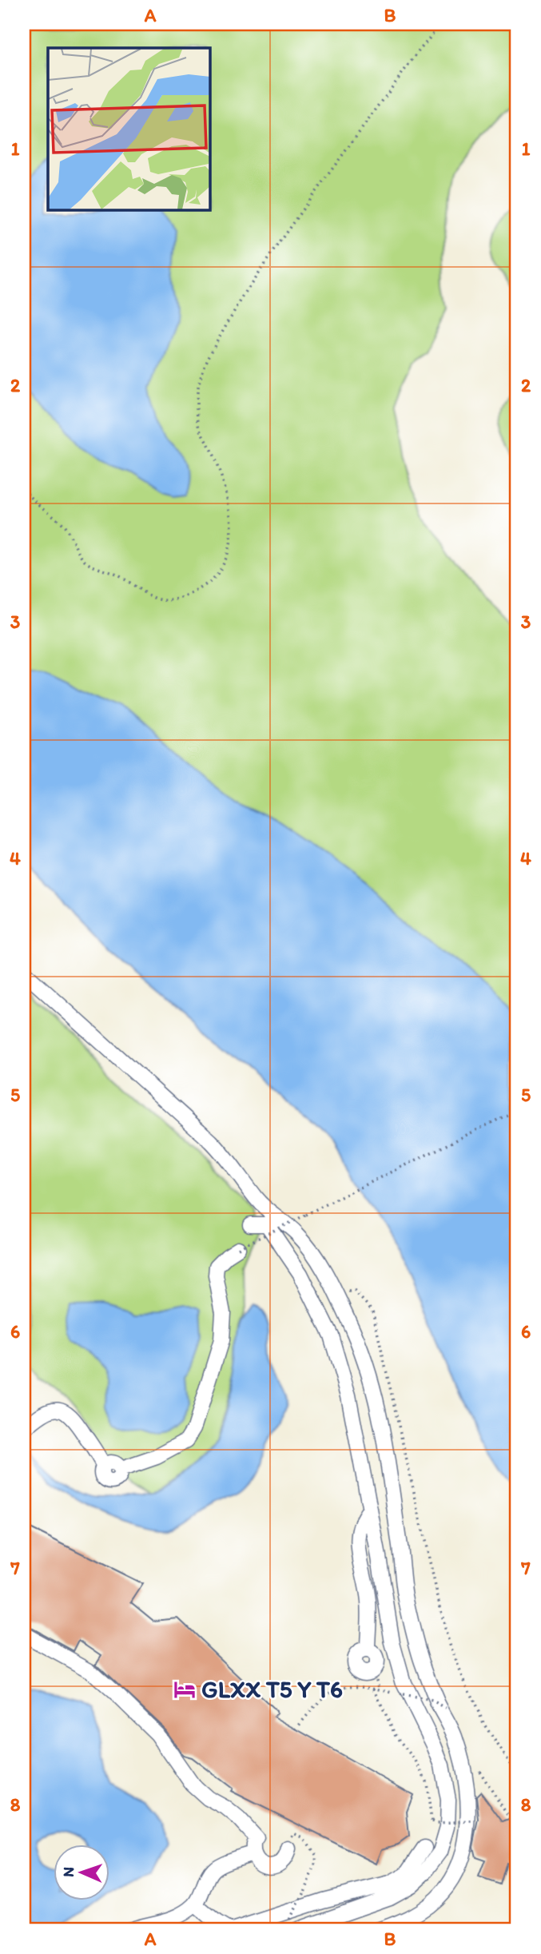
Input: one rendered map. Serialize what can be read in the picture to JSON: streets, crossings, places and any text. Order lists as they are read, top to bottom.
{
  "places": {
    "hotel": ["GLXX T5 Y T6"]
  },
  "north": "left",
  "grid": {
    "columns": ["A", "B"],
    "rows": [
      "1",
      "2",
      "3",
      "4",
      "5",
      "6",
      "7",
      "8"
    ]
  }
}
